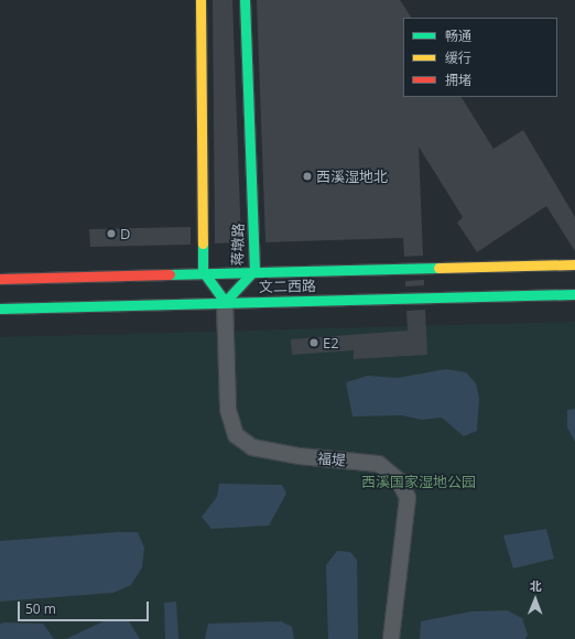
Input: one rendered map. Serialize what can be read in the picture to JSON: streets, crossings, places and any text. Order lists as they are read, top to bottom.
{
  "streets": {
    "main road": ["蒋墩路", "文二西路"],
    "street": ["福堤"]
  },
  "crossings": [
    ["蒋墩路", "文二西路"],
    ["蒋墩路", "福堤"],
    ["文二西路", "福堤"]
  ],
  "parks": ["西溪国家湿地公园"],
  "places": ["西溪湿地北", "D", "E2"],
  "legend": ["畅通", "缓行", "拥堵"],
  "scale_bar": "50 m",
  "north": "top"
}
